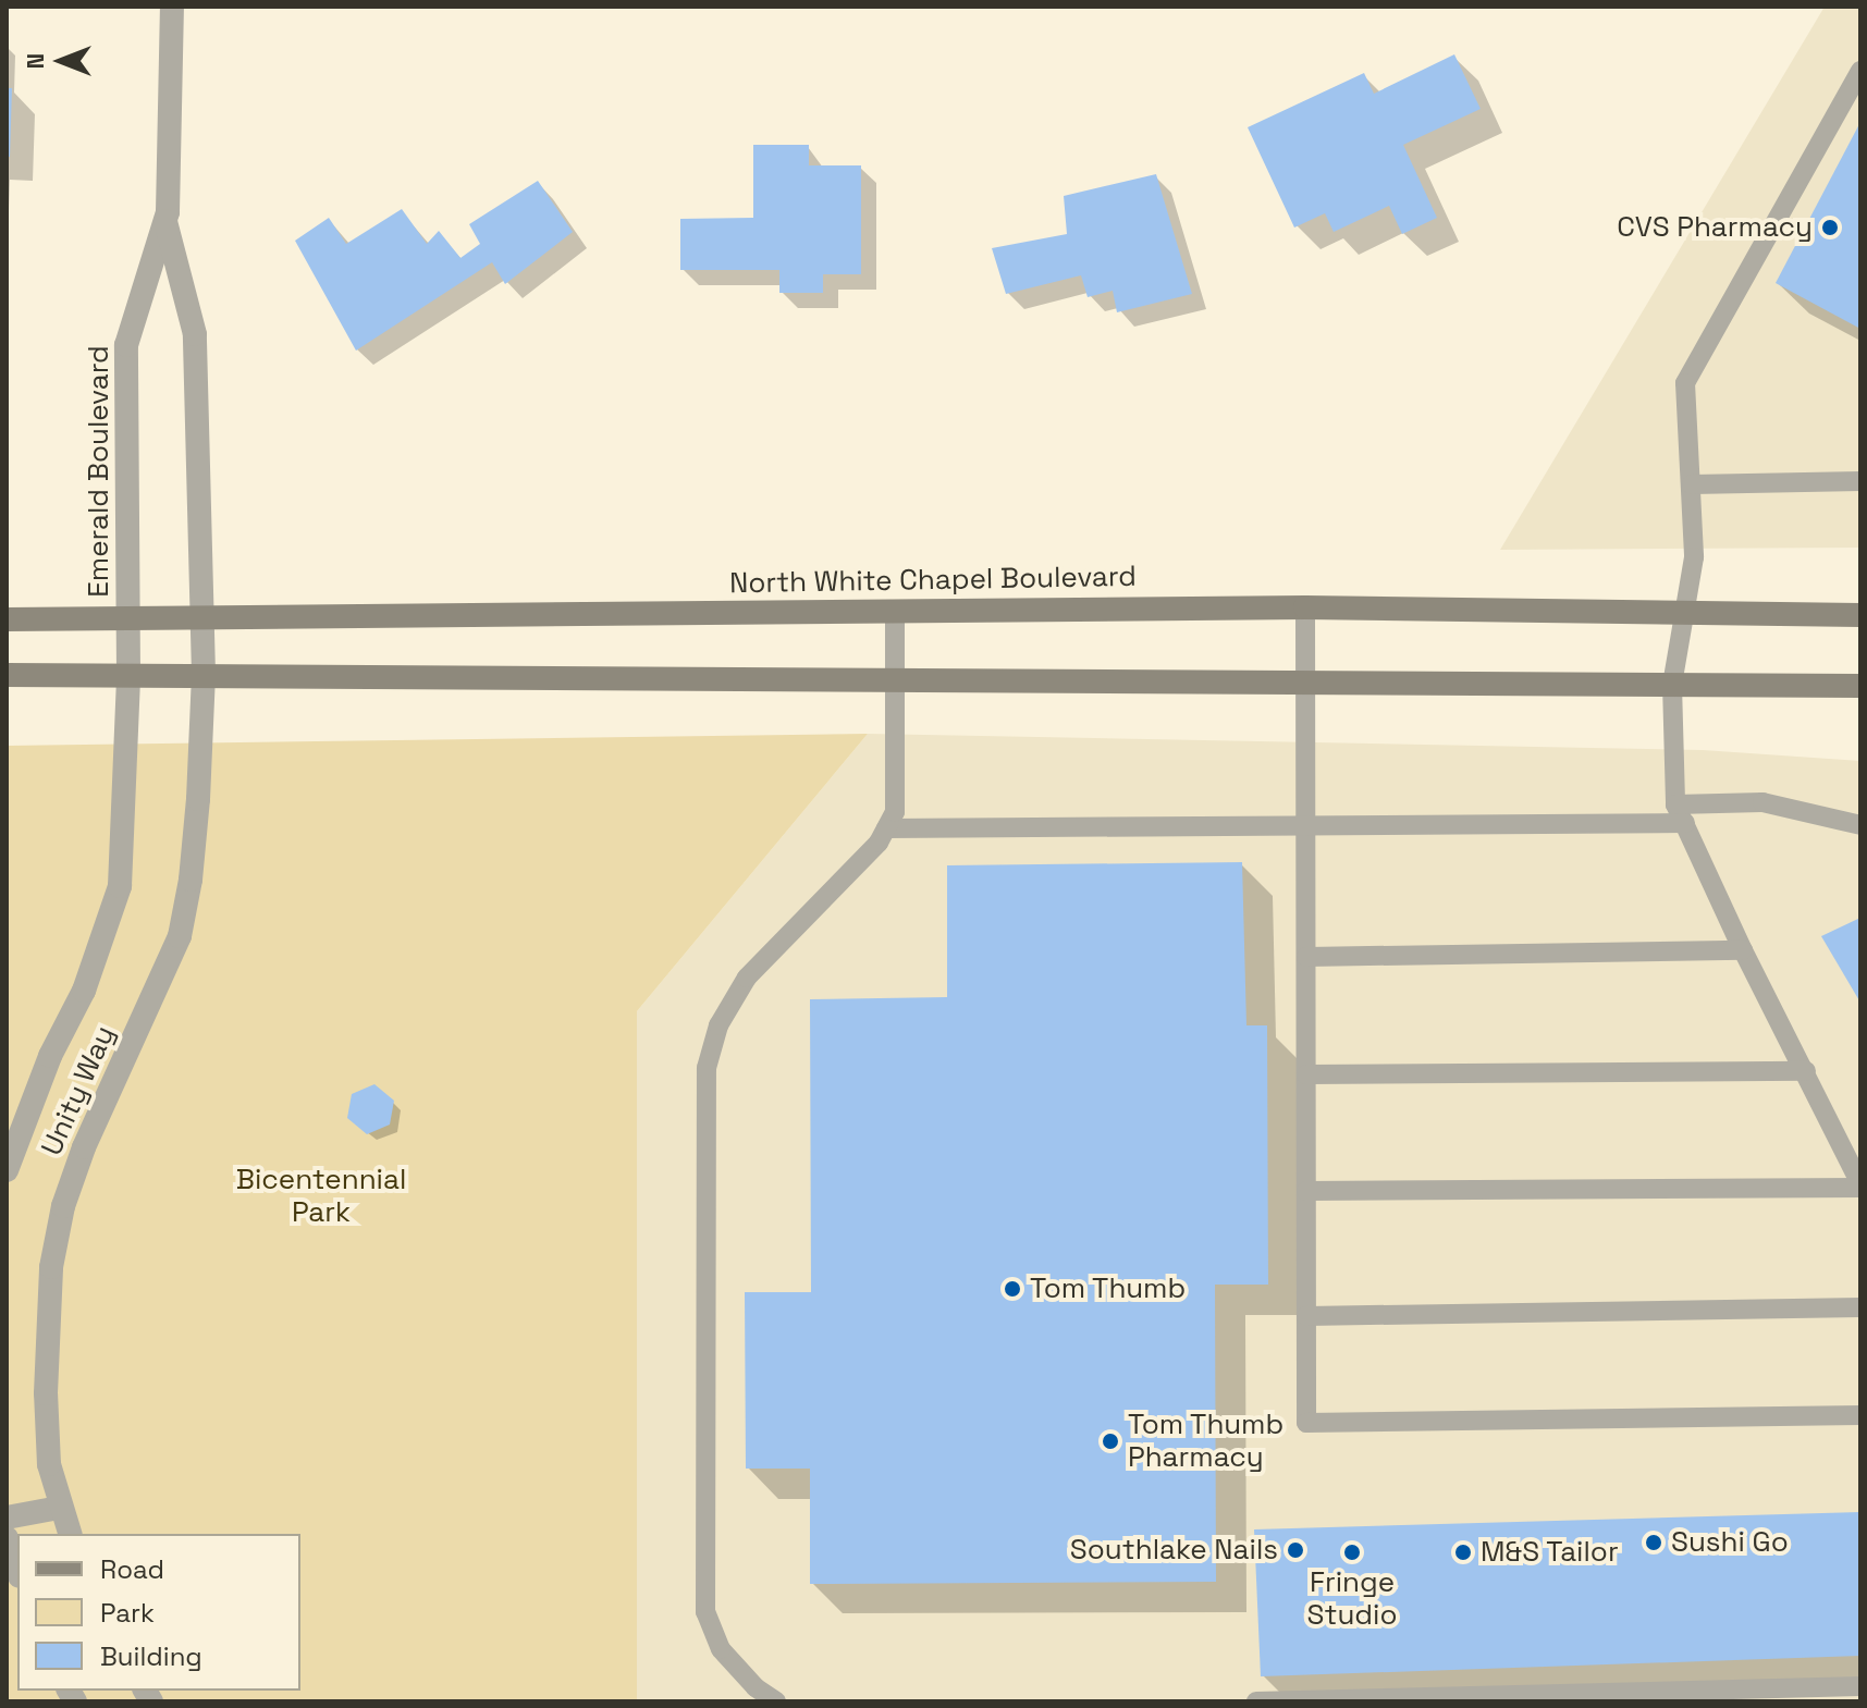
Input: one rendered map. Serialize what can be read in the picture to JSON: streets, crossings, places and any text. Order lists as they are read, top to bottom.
{
  "streets": {
    "main road": ["North White Chapel Boulevard"],
    "street": ["Emerald Boulevard", "Unity Way"]
  },
  "crossings": [
    ["Emerald Boulevard", "North White Chapel Boulevard"],
    ["Emerald Boulevard", "Unity Way"]
  ],
  "parks": ["Bicentennial Park"],
  "places": [
    "CVS Pharmacy",
    "Tom Thumb",
    "Tom Thumb Pharmacy",
    "Sushi Go",
    "Southlake Nails",
    "Fringe Studio",
    "M&S Tailor"
  ],
  "legend": ["Road", "Park", "Building"],
  "north": "left"
}
